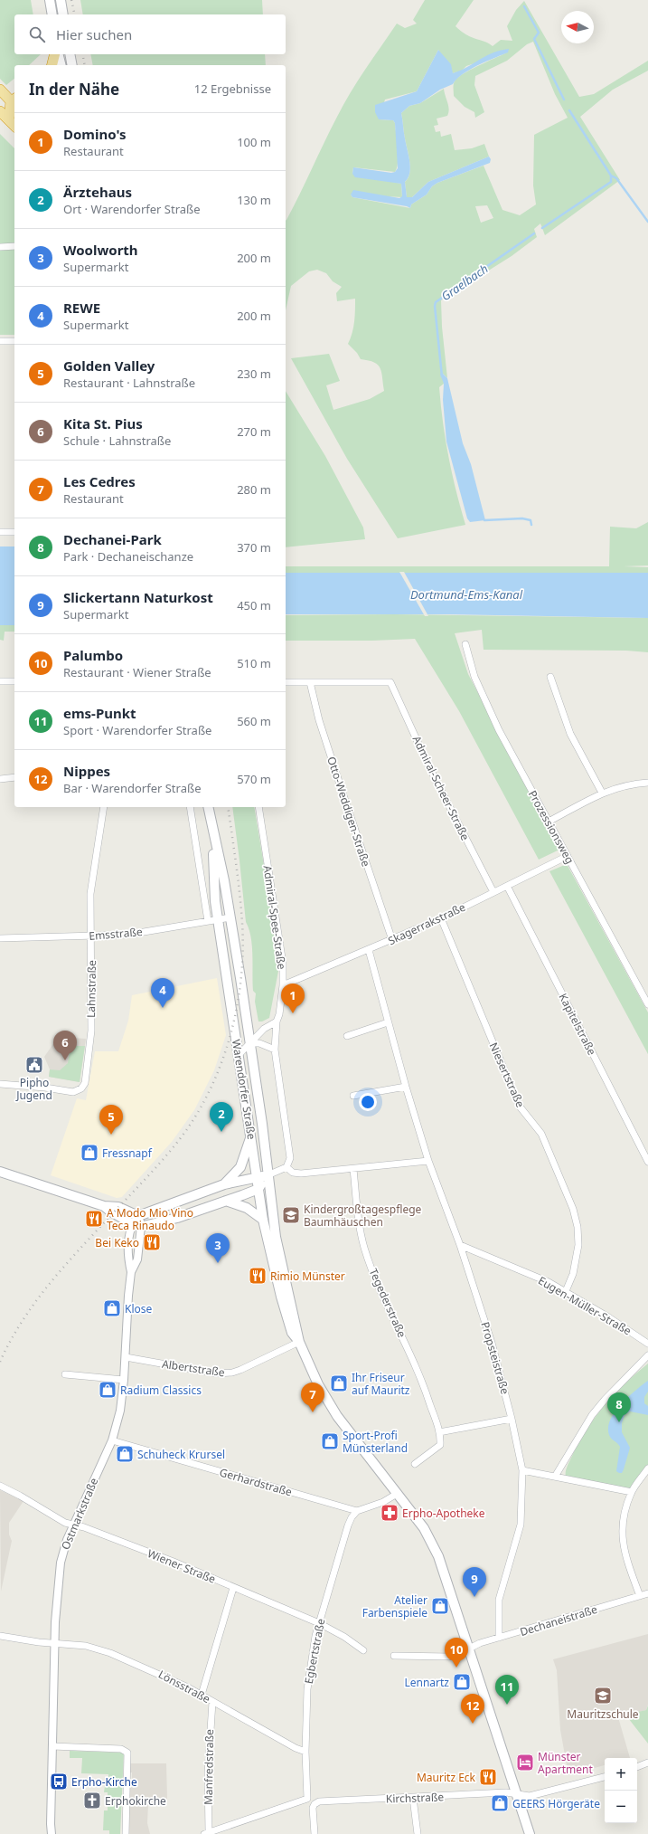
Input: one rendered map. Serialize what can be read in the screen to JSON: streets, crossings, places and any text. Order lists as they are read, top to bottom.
{
  "streets": {
    "main road": ["Warendorfer Straße"],
    "street": [
      "Admiral-Scheer-Straße",
      "Otto-Weddigen-Straße",
      "Prozessionsweg",
      "Admiral-Spee-Straße",
      "Skagerrakstraße",
      "Emsstraße",
      "Lahnstraße",
      "Kapitelstraße",
      "Niesertstraße",
      "Tegederstraße",
      "Eugen-Müller-Straße",
      "Propsteistraße",
      "Albertstraße",
      "Gerhardstraße",
      "Ostmarkstraße",
      "Wiener Straße",
      "Dechaneistraße",
      "Egbertstraße",
      "Lönsstraße",
      "Manfredstraße",
      "Kirchstraße"
    ]
  },
  "crossings": [
    ["Admiral-Scheer-Straße", "Otto-Weddigen-Straße"],
    ["Admiral-Scheer-Straße", "Skagerrakstraße"],
    ["Otto-Weddigen-Straße", "Skagerrakstraße"],
    ["Prozessionsweg", "Skagerrakstraße"],
    ["Admiral-Spee-Straße", "Skagerrakstraße"],
    ["Skagerrakstraße", "Kapitelstraße"],
    ["Skagerrakstraße", "Niesertstraße"],
    ["Skagerrakstraße", "Propsteistraße"],
    ["Emsstraße", "Lahnstraße"],
    ["Emsstraße", "Warendorfer Straße"],
    ["Niesertstraße", "Eugen-Müller-Straße"],
    ["Warendorfer Straße", "Albertstraße"],
    ["Warendorfer Straße", "Dechaneistraße"],
    ["Warendorfer Straße", "Kirchstraße"],
    ["Eugen-Müller-Straße", "Propsteistraße"],
    ["Propsteistraße", "Dechaneistraße"],
    ["Albertstraße", "Ostmarkstraße"],
    ["Gerhardstraße", "Ostmarkstraße"],
    ["Gerhardstraße", "Egbertstraße"],
    ["Ostmarkstraße", "Wiener Straße"],
    ["Ostmarkstraße", "Lönsstraße"],
    ["Wiener Straße", "Egbertstraße"],
    ["Egbertstraße", "Lönsstraße"],
    ["Egbertstraße", "Manfredstraße"],
    ["Lönsstraße", "Manfredstraße"]
  ],
  "water": ["Graelbach", "Dortmund-Ems-Kanal"],
  "places": {
    "public building": ["Pipho Jugend"],
    "shop": [
      "Fressnapf",
      "Klose",
      "Ihr Friseur auf Mauritz",
      "Radium Classics",
      "Sport-Profi Münsterland",
      "Schuheck Krursel",
      "Atelier Farbenspiele",
      "Lennartz",
      "GEERS Hörgeräte"
    ],
    "school or university": ["Kindergroßtagespflege Baumhäuschen", "Mauritzschule"],
    "restaurant": [
      "A Modo Mio Vino Teca Rinaudo",
      "Bei Keko",
      "Rimio Münster",
      "Mauritz Eck"
    ],
    "pharmacy": ["Erpho-Apotheke"],
    "hotel": ["Münster Apartment"],
    "bus stop": ["Erpho-Kirche"],
    "church": ["Erphokirche"]
  },
  "north": "left",
  "page": {
    "search": "Hier suchen",
    "heading": ["In der Nähe", "12 Ergebnisse"],
    "list": [
      {
        "mark": "1",
        "name": "Domino's",
        "note": "Restaurant",
        "value": "100 m"
      },
      {
        "mark": "2",
        "name": "Ärztehaus",
        "note": "Ort · Warendorfer Straße",
        "value": "130 m"
      },
      {
        "mark": "3",
        "name": "Woolworth",
        "note": "Supermarkt",
        "value": "200 m"
      },
      {
        "mark": "4",
        "name": "REWE",
        "note": "Supermarkt",
        "value": "200 m"
      },
      {
        "mark": "5",
        "name": "Golden Valley",
        "note": "Restaurant · Lahnstraße",
        "value": "230 m"
      },
      {
        "mark": "6",
        "name": "Kita St. Pius",
        "note": "Schule · Lahnstraße",
        "value": "270 m"
      },
      {
        "mark": "7",
        "name": "Les Cedres",
        "note": "Restaurant",
        "value": "280 m"
      },
      {
        "mark": "8",
        "name": "Dechanei-Park",
        "note": "Park · Dechaneischanze",
        "value": "370 m"
      },
      {
        "mark": "9",
        "name": "Slickertann Naturkost",
        "note": "Supermarkt",
        "value": "450 m"
      },
      {
        "mark": "10",
        "name": "Palumbo",
        "note": "Restaurant · Wiener Straße",
        "value": "510 m"
      },
      {
        "mark": "11",
        "name": "ems-Punkt",
        "note": "Sport · Warendorfer Straße",
        "value": "560 m"
      },
      {
        "mark": "12",
        "name": "Nippes",
        "note": "Bar · Warendorfer Straße",
        "value": "570 m"
      }
    ],
    "pins": [
      "4",
      "1",
      "6",
      "2",
      "5",
      "3",
      "7",
      "8",
      "9",
      "10",
      "11",
      "12"
    ],
    "map_buttons": ["+", "−"]
  }
}
